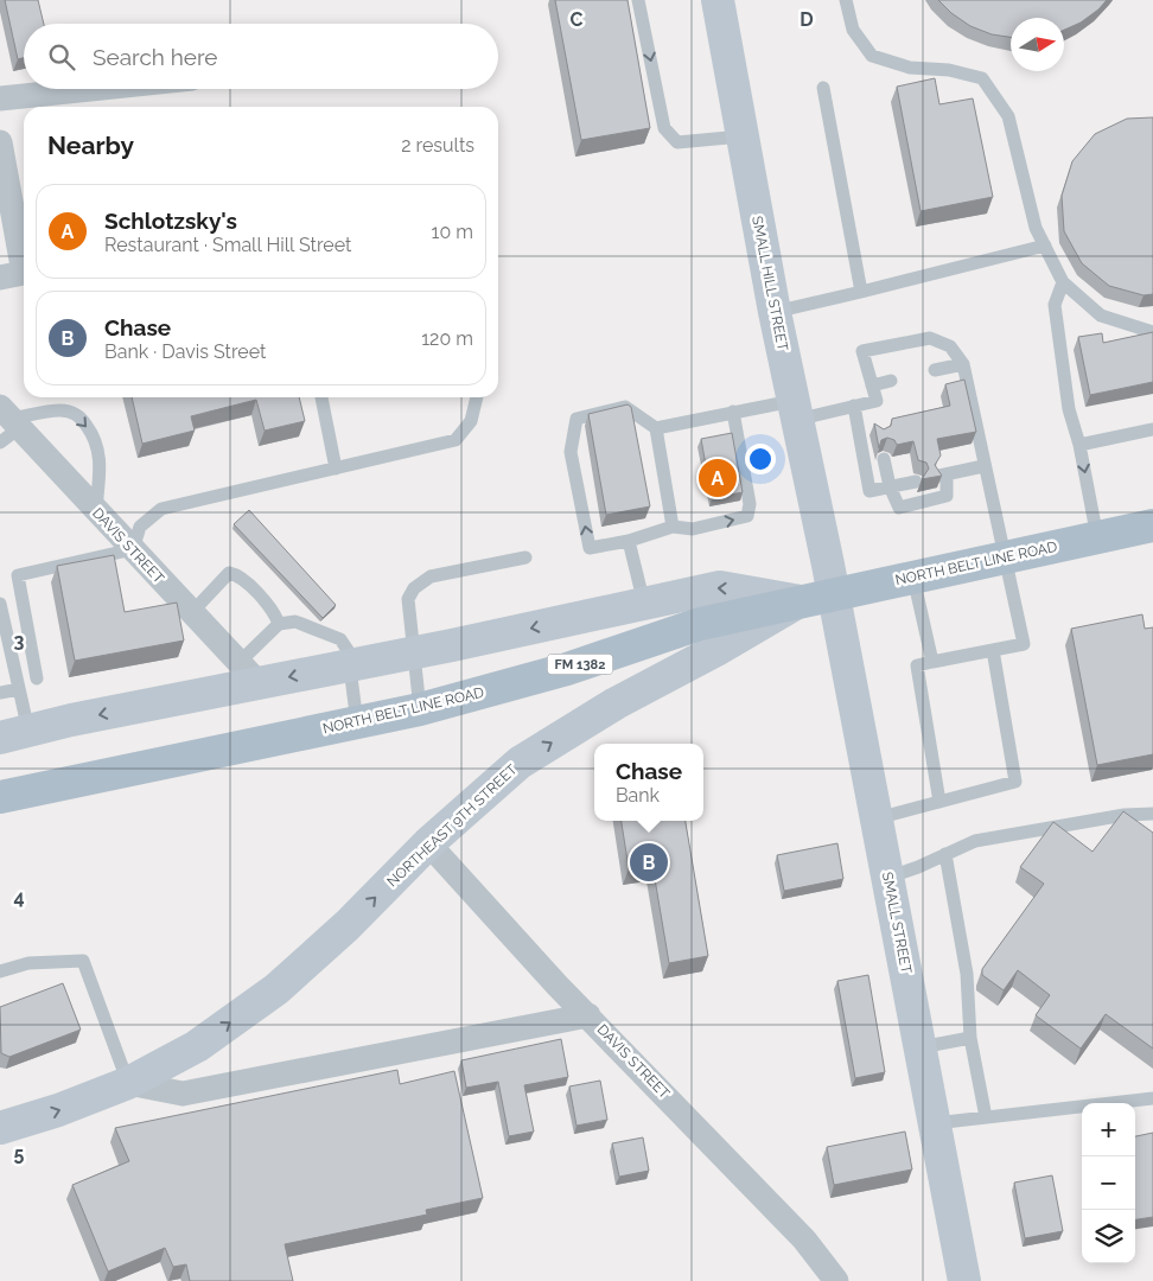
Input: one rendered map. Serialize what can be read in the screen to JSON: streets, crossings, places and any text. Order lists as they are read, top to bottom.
{
  "streets": {
    "main road": ["NORTH BELT LINE ROAD", "FM 1382"],
    "street": [
      "SMALL HILL STREET",
      "DAVIS STREET",
      "NORTHEAST 9TH STREET",
      "SMALL STREET"
    ]
  },
  "crossings": [
    ["SMALL HILL STREET", "NORTH BELT LINE ROAD"],
    ["SMALL HILL STREET", "SMALL STREET"],
    ["DAVIS STREET", "NORTH BELT LINE ROAD"],
    ["DAVIS STREET", "NORTHEAST 9TH STREET"],
    ["NORTH BELT LINE ROAD", "NORTHEAST 9TH STREET"],
    ["NORTH BELT LINE ROAD", "SMALL STREET"]
  ],
  "one_way": ["NORTHEAST 9TH STREET"],
  "north": "right",
  "page": {
    "search": "Search here",
    "heading": ["Nearby", "2 results"],
    "list": [
      {
        "mark": "A",
        "name": "Schlotzsky's",
        "note": "Restaurant · Small Hill Street",
        "value": "10 m"
      },
      {
        "mark": "B",
        "name": "Chase",
        "note": "Bank · Davis Street",
        "value": "120 m"
      }
    ],
    "pins": ["A", "B"],
    "popup": ["Chase", "Bank"],
    "map_buttons": ["+", "−"]
  },
  "grid": {
    "columns": ["C", "D"],
    "rows": ["3", "4", "5"]
  }
}
